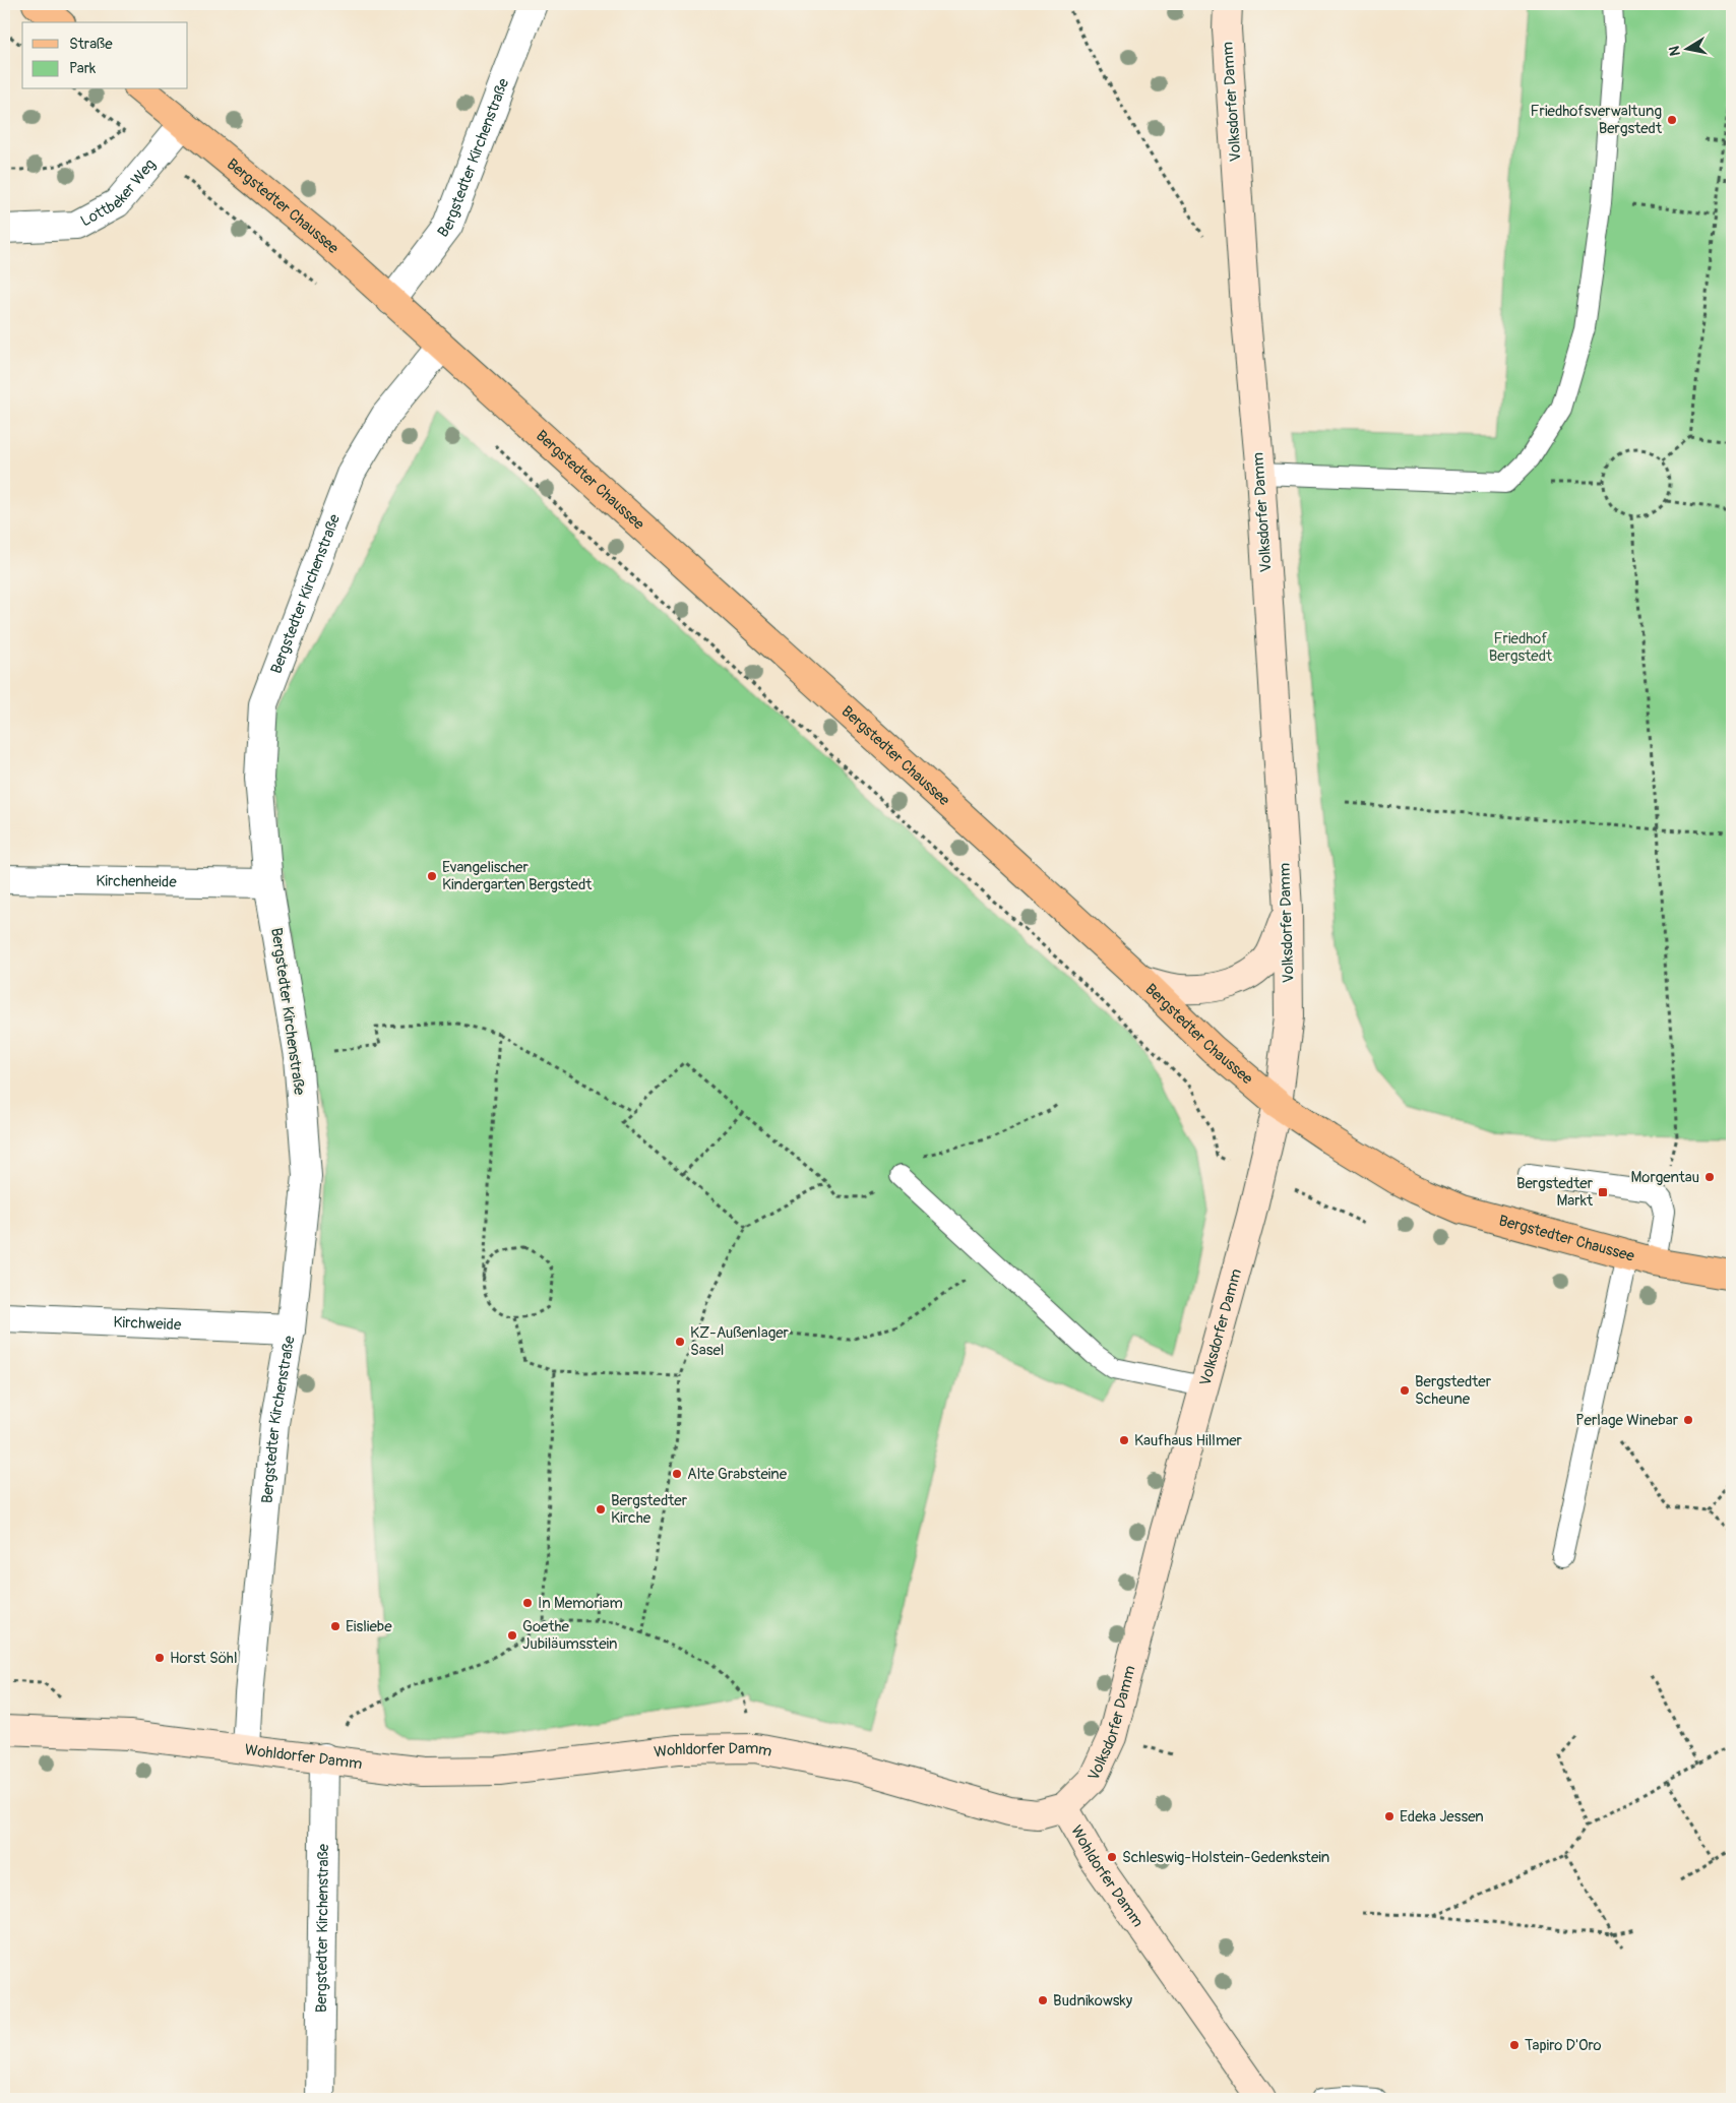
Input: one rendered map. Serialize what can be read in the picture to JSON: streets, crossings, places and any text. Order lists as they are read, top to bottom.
{
  "streets": {
    "main road": ["Bergstedter Chaussee"],
    "street": [
      "Volksdorfer Damm",
      "Bergstedter Kirchenstraße",
      "Lottbeker Weg",
      "Kirchenheide",
      "Kirchweide",
      "Wohldorfer Damm"
    ]
  },
  "crossings": [
    ["Volksdorfer Damm", "Bergstedter Chaussee"],
    ["Volksdorfer Damm", "Wohldorfer Damm"],
    ["Bergstedter Kirchenstraße", "Bergstedter Chaussee"],
    ["Bergstedter Kirchenstraße", "Kirchenheide"],
    ["Bergstedter Kirchenstraße", "Kirchweide"],
    ["Bergstedter Kirchenstraße", "Wohldorfer Damm"],
    ["Lottbeker Weg", "Bergstedter Chaussee"]
  ],
  "parks": ["Friedhof Bergstedt"],
  "places": {
    "other": [
      "Friedhofsverwaltung Bergstedt",
      "Evangelischer Kindergarten Bergstedt",
      "Morgentau",
      "KZ-Außenlager Sasel",
      "Bergstedter Scheune",
      "Perlage Winebar",
      "Kaufhaus Hillmer",
      "Alte Grabsteine",
      "Bergstedter Kirche",
      "In Memoriam",
      "Eisliebe",
      "Goethe Jubiläumsstein",
      "Horst Söhl",
      "Edeka Jessen",
      "Schleswig-Holstein-Gedenkstein",
      "Budnikowsky",
      "Tapiro D'Oro"
    ],
    "transit": ["Bergstedter Markt"]
  },
  "legend": ["Straße", "Park"],
  "north": "left"
}
